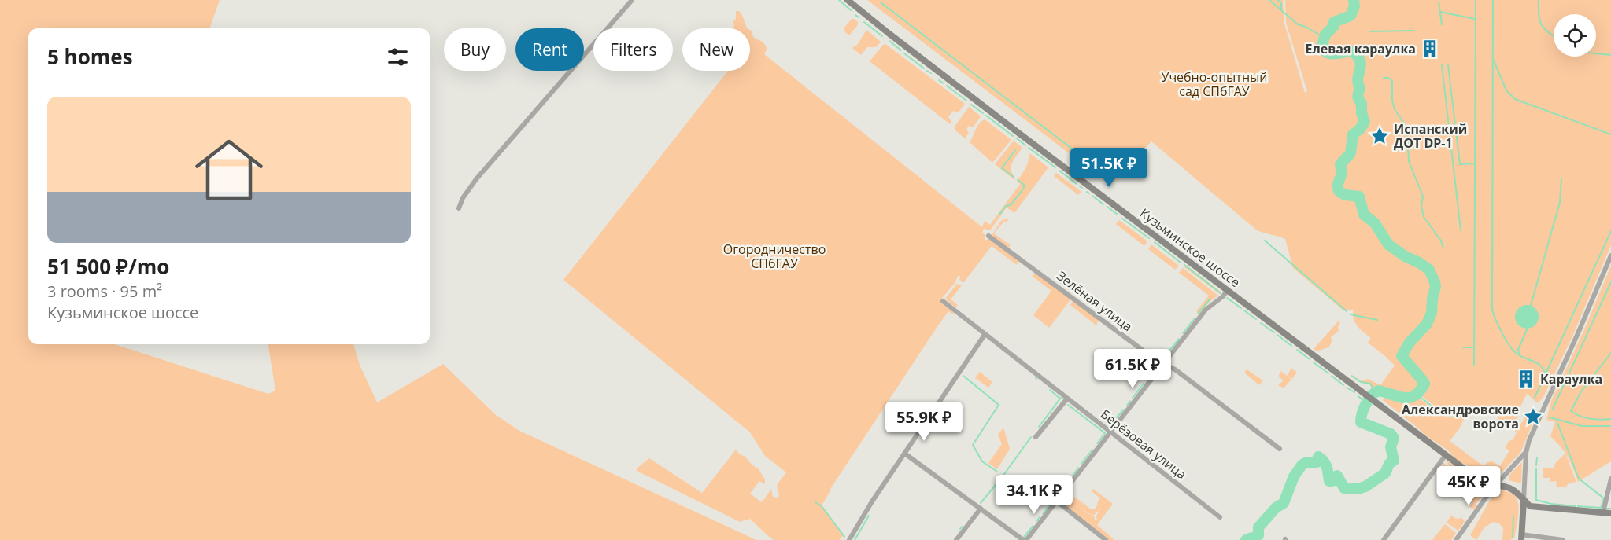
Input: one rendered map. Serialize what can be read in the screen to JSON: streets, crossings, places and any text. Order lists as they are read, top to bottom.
{
  "streets": {
    "main road": ["Кузьминское шоссе"],
    "street": ["Зелёная улица", "Берёзовая улица"]
  },
  "parks": ["Учебно-опытный сад СПбГАУ", "Огородничество СПбГАУ"],
  "places": {
    "building": ["Елевая караулка", "Караулка"],
    "place": ["Испанский ДОТ DP-1", "Александровские ворота"]
  },
  "page": {
    "chip": [
      "Buy",
      "Rent",
      "Filters",
      "New"
    ],
    "heading": "5 homes",
    "list": [
      {
        "name": "51 500 ₽/mo",
        "note": "3 rooms · 95 m² · Кузьминское шоссе"
      }
    ],
    "price": [
      "51.5K ₽",
      "61.5K ₽",
      "55.9K ₽",
      "45K ₽",
      "34.1K ₽"
    ]
  }
}
